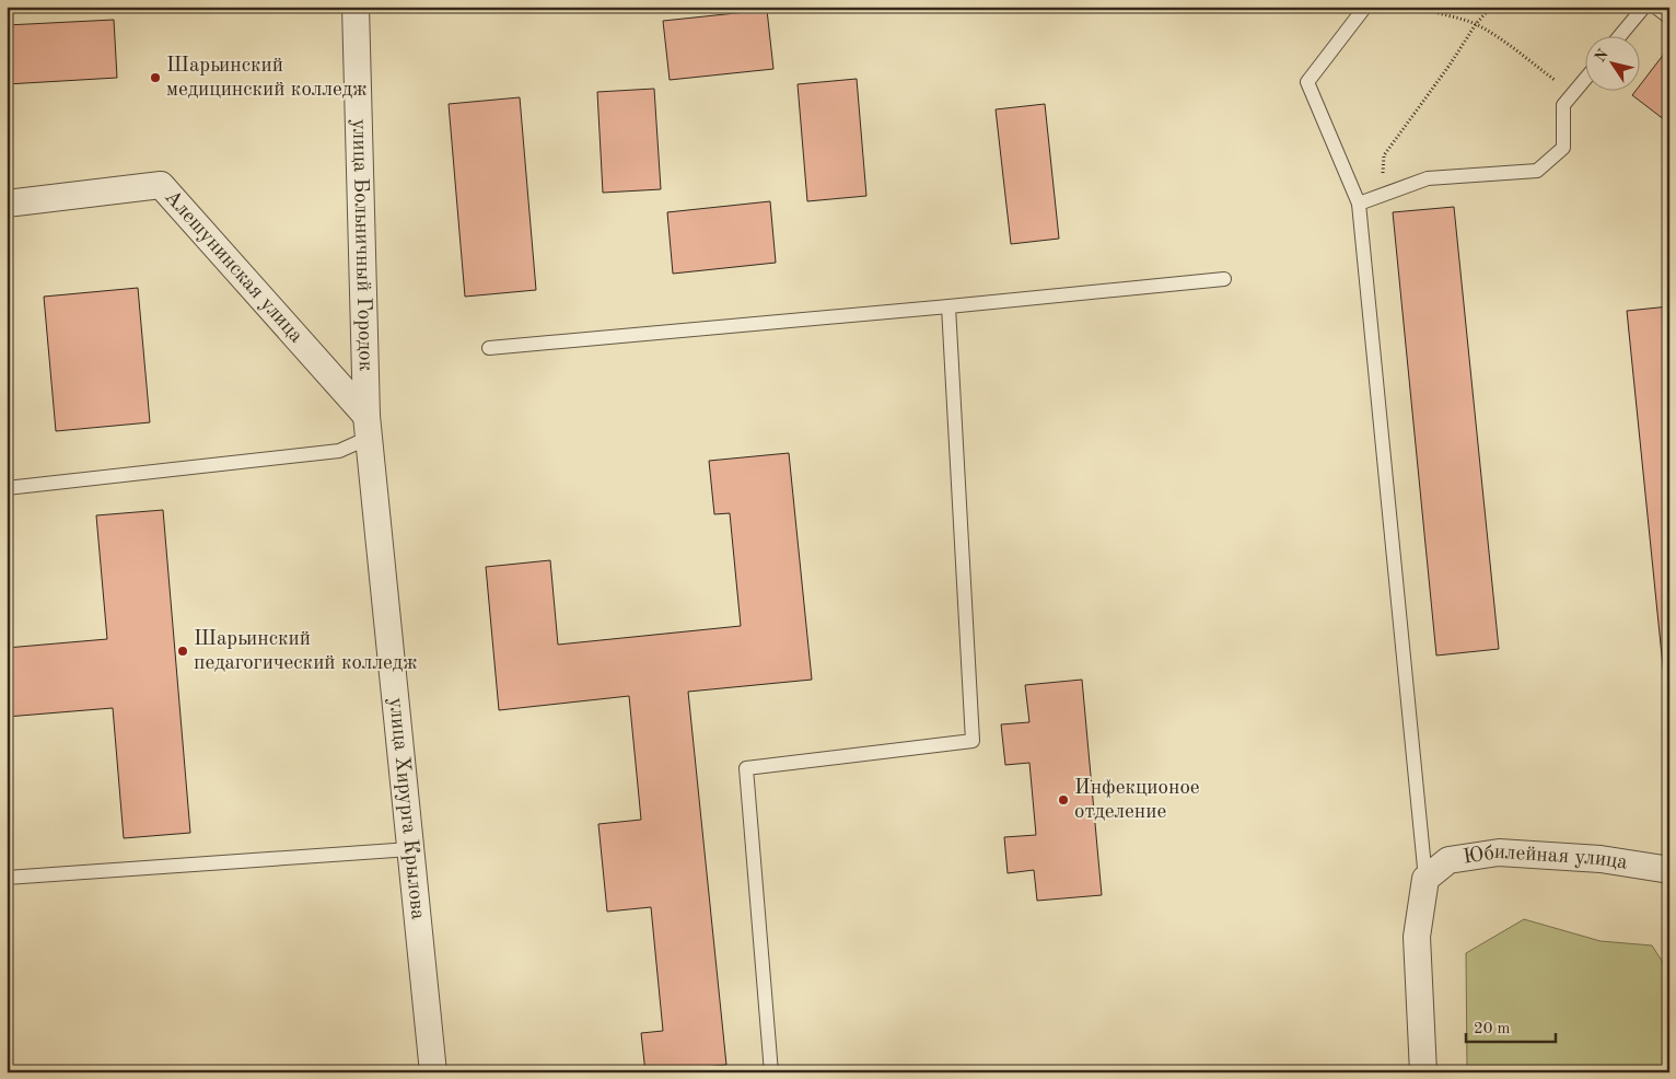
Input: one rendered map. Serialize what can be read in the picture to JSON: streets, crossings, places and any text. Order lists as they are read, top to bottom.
{
  "streets": {
    "street": [
      "улица Больничный Городок",
      "Алешунинская улица",
      "улица Хирурга Крылова",
      "Юбилейная улица"
    ]
  },
  "crossings": [
    ["улица Больничный Городок", "Алешунинская улица"],
    ["улица Больничный Городок", "улица Хирурга Крылова"],
    ["Алешунинская улица", "улица Хирурга Крылова"]
  ],
  "places": ["Шарьинский медицинский колледж", "Шарьинский педагогический колледж", "Инфекционое отделение"],
  "scale_bar": "20 m",
  "north": "top left"
}
